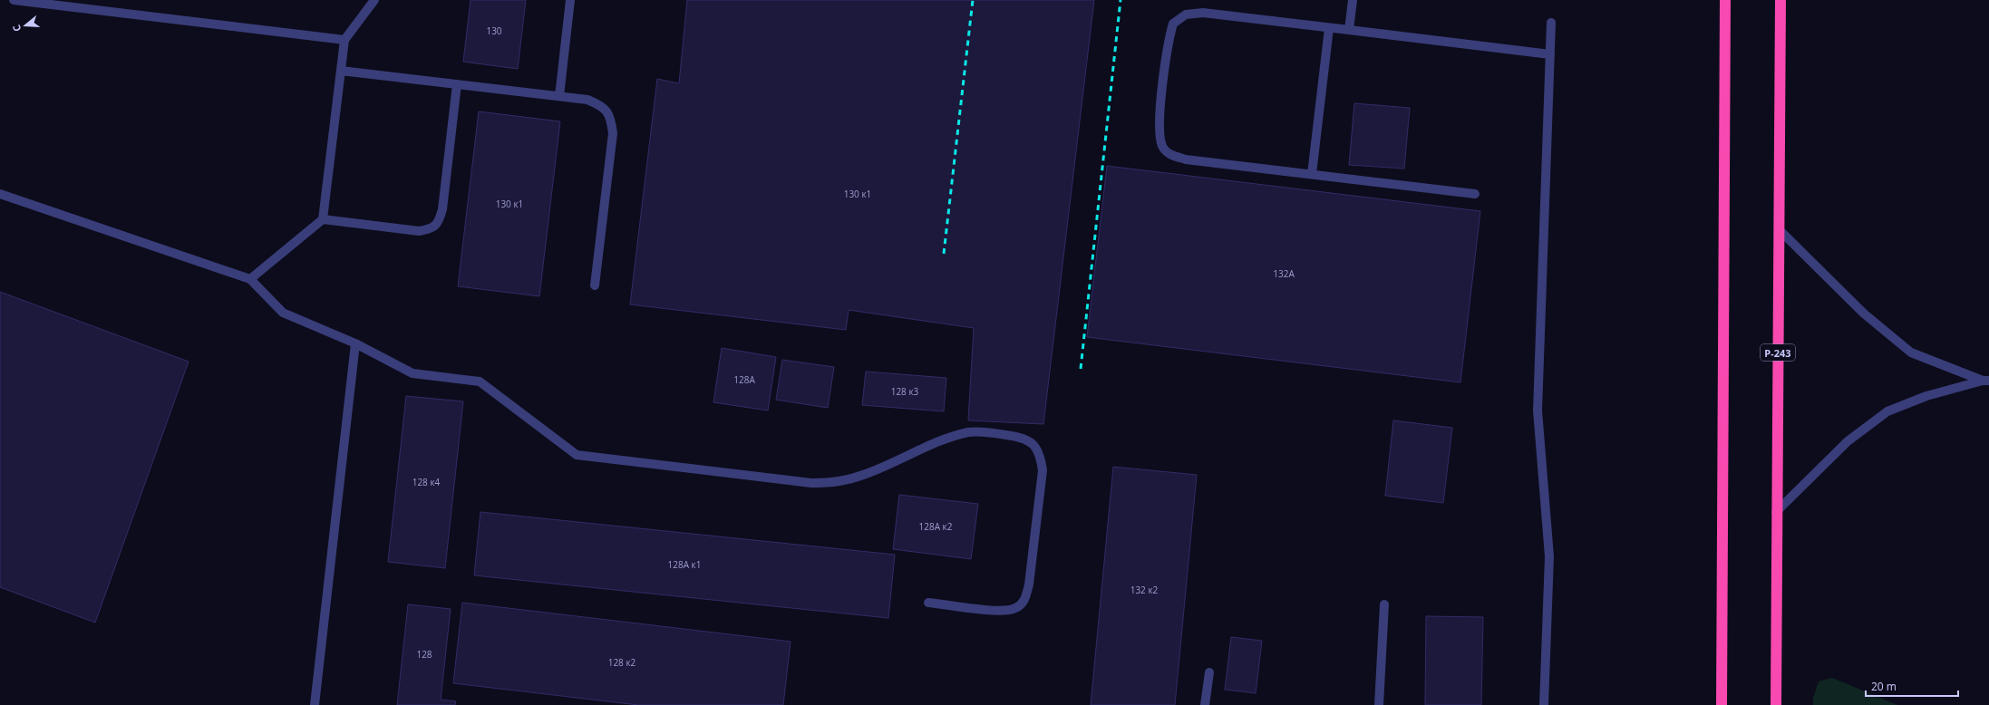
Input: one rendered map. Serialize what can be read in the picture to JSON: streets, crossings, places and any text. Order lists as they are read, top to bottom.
{
  "streets": {
    "highway": ["Р-243"]
  },
  "house_numbers": [
    "130",
    "130 к1",
    "130 к1",
    "132А",
    "128А",
    "128 к3",
    "128 к4",
    "128А к2",
    "128А к1",
    "132 к2",
    "128",
    "128 к2"
  ],
  "scale_bar": "20 m",
  "north": "left"
}
